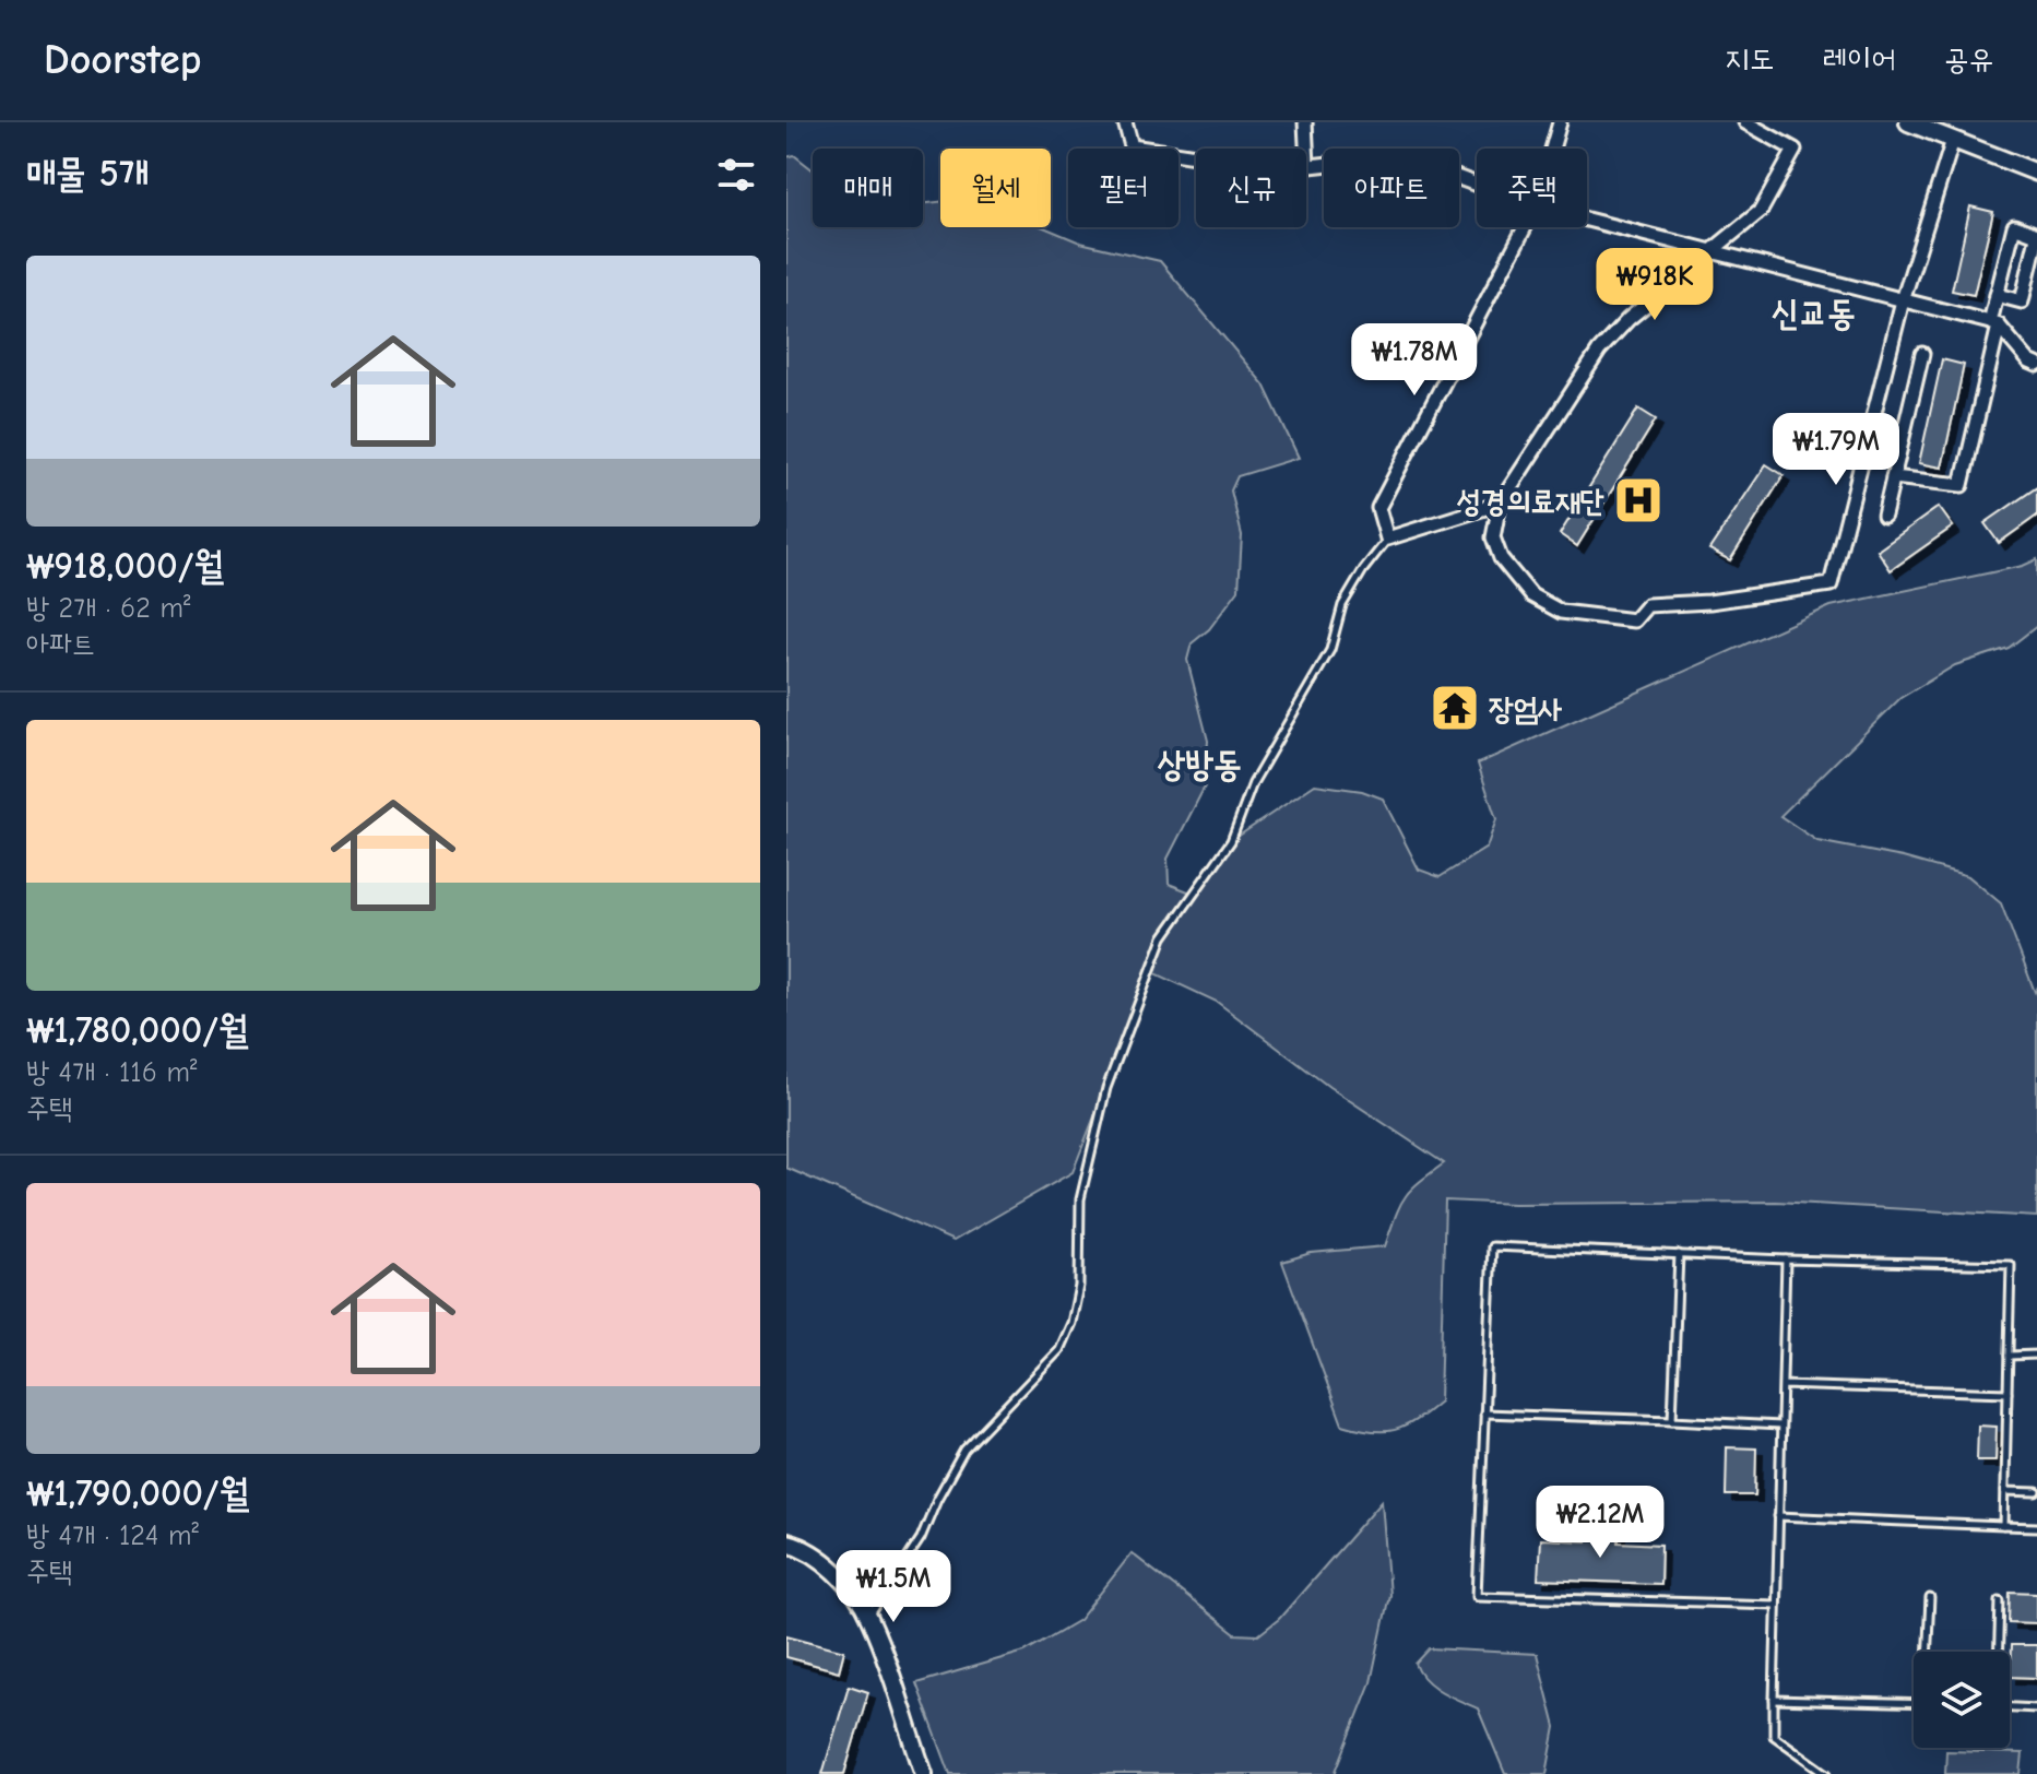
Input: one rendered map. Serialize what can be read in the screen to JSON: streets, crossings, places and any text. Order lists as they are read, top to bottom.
{
  "districts": ["신교동", "상방동"],
  "places": {
    "hospital": ["성경의료재단"],
    "temple": ["장엄사"]
  },
  "page": {
    "header": "Doorstep",
    "nav": ["지도", "레이어", "공유"],
    "heading": "매물 5개",
    "chip": [
      "매매",
      "월세",
      "필터",
      "신규",
      "아파트",
      "주택"
    ],
    "list": [
      {
        "name": "₩918,000/월",
        "note": "방 2개 · 62 m² · 아파트"
      },
      {
        "name": "₩1,780,000/월",
        "note": "방 4개 · 116 m² · 주택"
      },
      {
        "name": "₩1,790,000/월",
        "note": "방 4개 · 124 m² · 주택"
      }
    ],
    "price": [
      "₩918K",
      "₩1.78M",
      "₩1.79M",
      "₩2.12M",
      "₩1.5M"
    ]
  }
}
